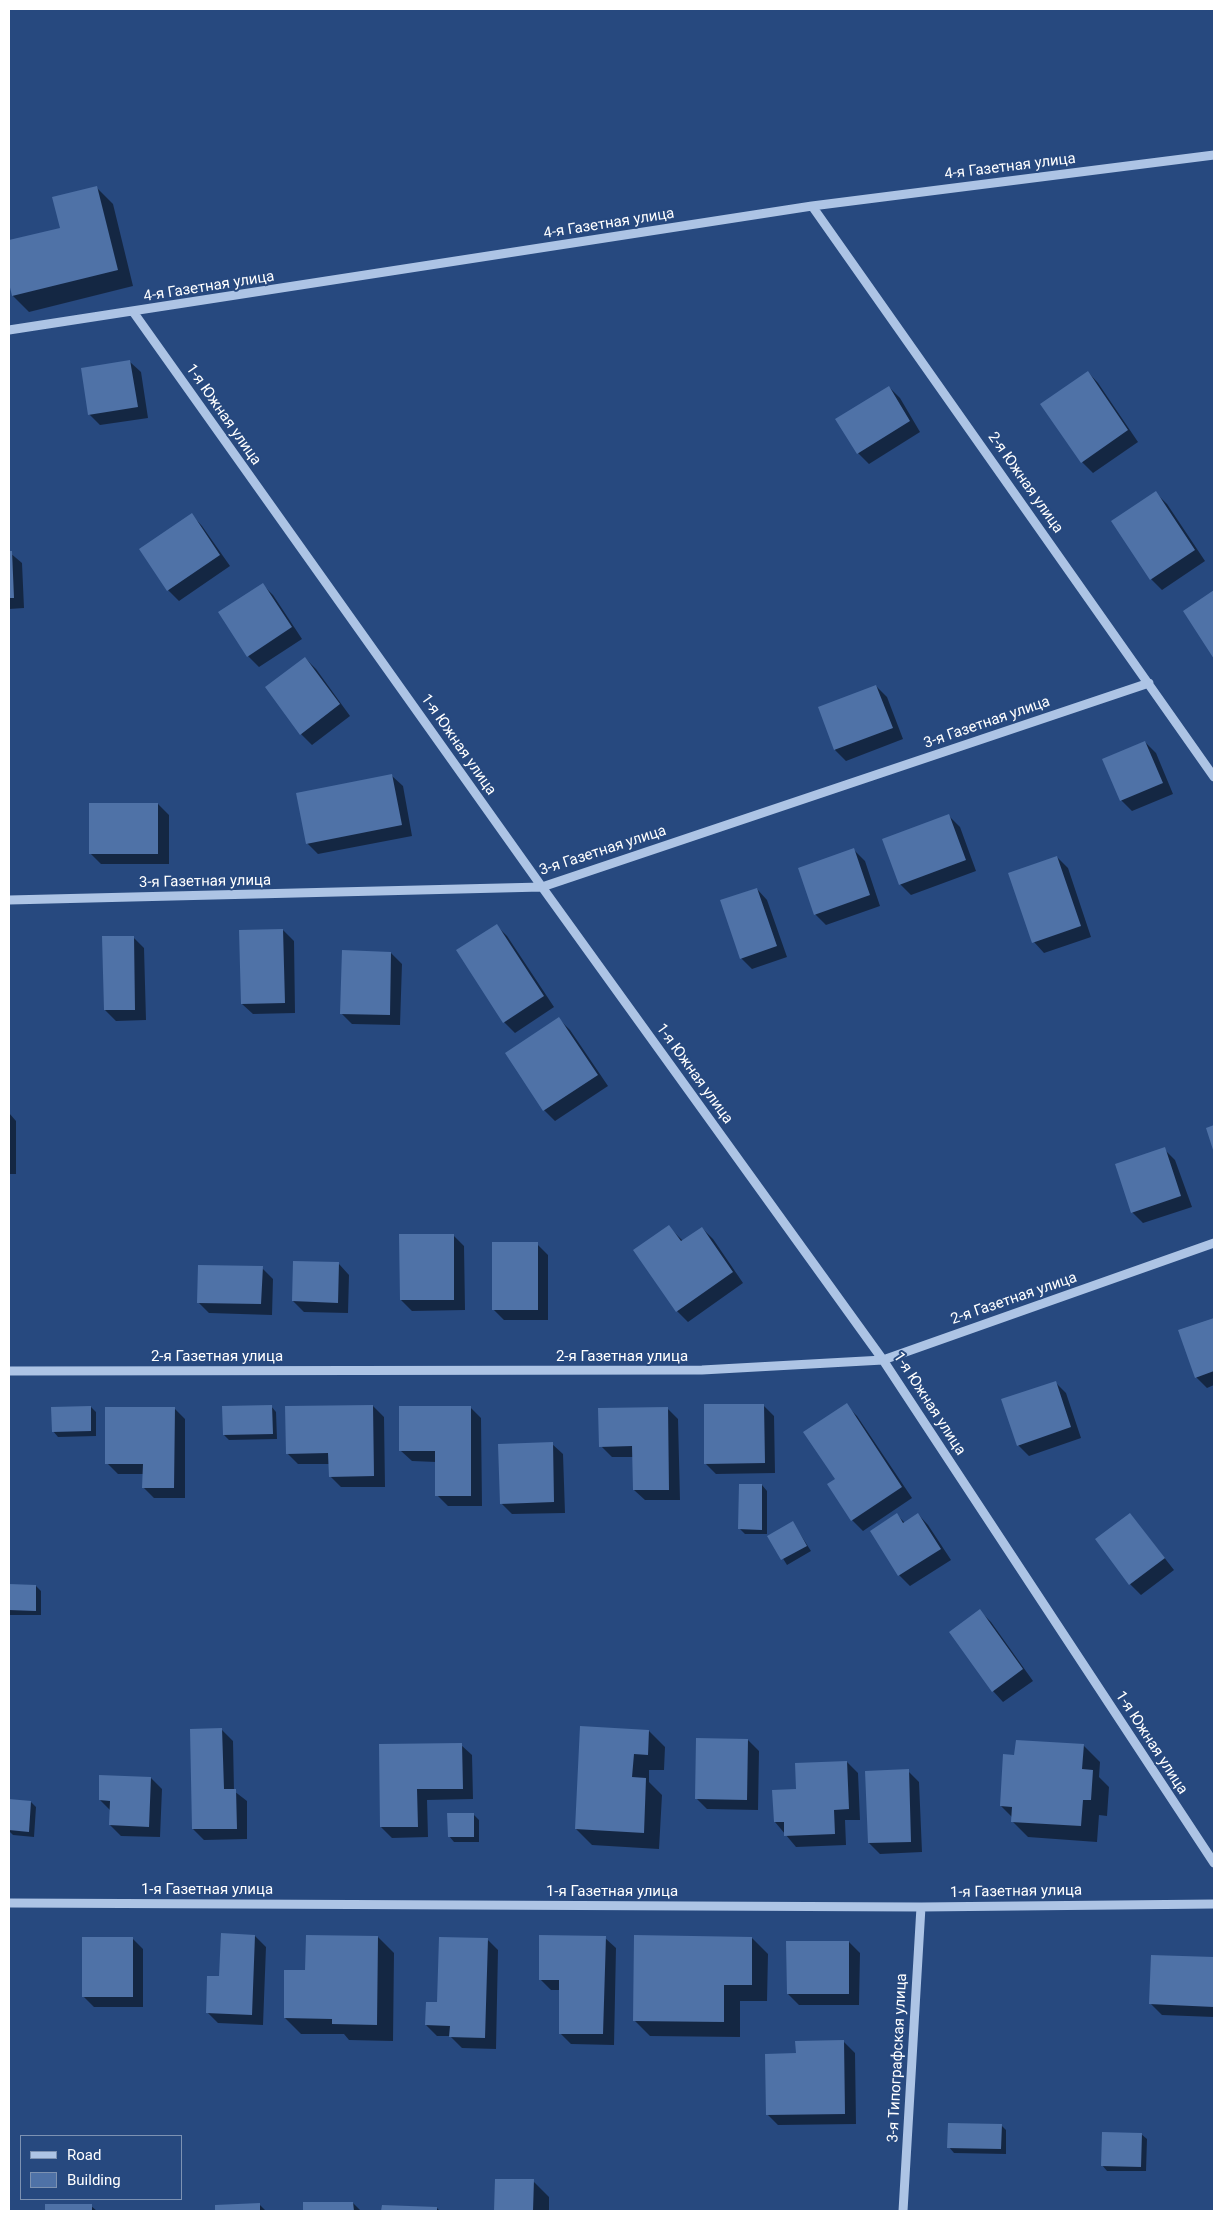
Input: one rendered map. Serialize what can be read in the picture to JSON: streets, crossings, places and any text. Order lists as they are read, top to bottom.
{
  "streets": {
    "street": [
      "4-я Газетная улица",
      "1-я Южная улица",
      "2-я Южная улица",
      "3-я Газетная улица",
      "2-я Газетная улица",
      "1-я Газетная улица",
      "3-я Типографская улица"
    ]
  },
  "crossings": [
    ["4-я Газетная улица", "1-я Южная улица"],
    ["4-я Газетная улица", "2-я Южная улица"],
    ["1-я Южная улица", "3-я Газетная улица"],
    ["1-я Южная улица", "2-я Газетная улица"],
    ["2-я Южная улица", "3-я Газетная улица"],
    ["1-я Газетная улица", "3-я Типографская улица"]
  ],
  "legend": ["Road", "Building"]
}
